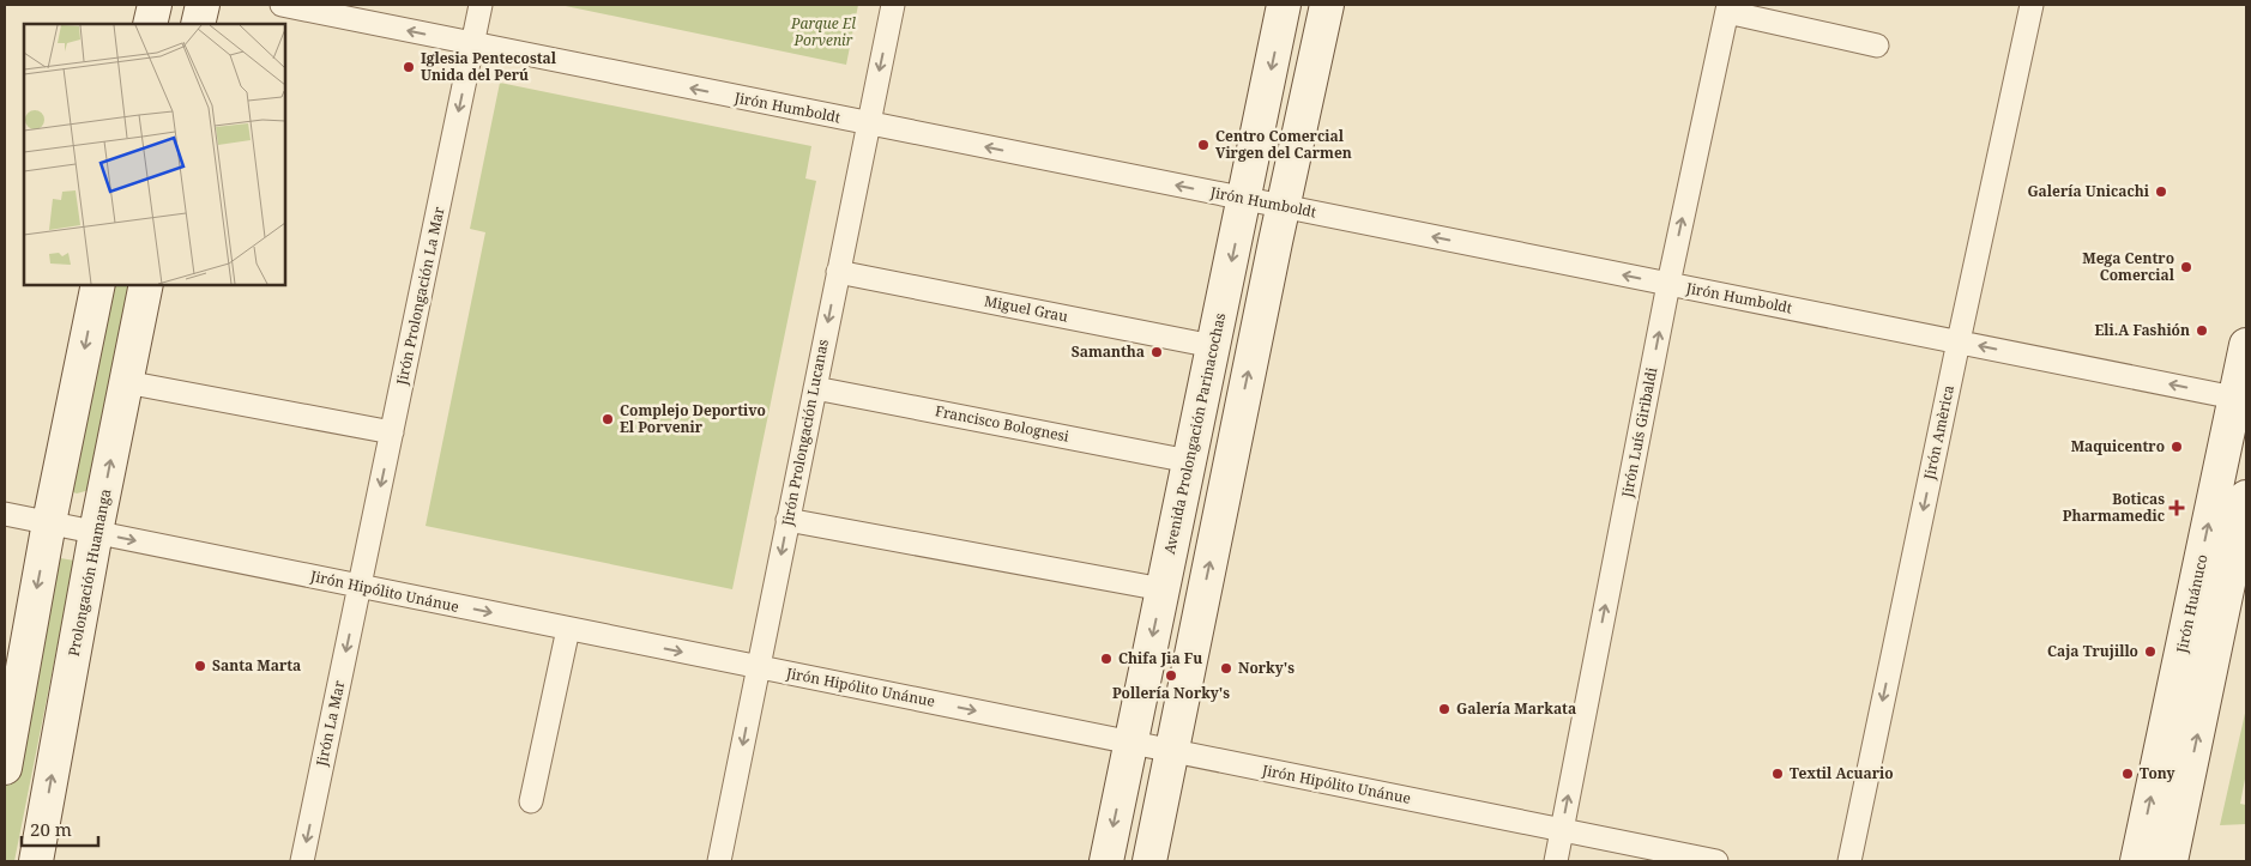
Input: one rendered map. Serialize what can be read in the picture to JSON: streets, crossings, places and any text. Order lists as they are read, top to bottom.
{
  "streets": {
    "street": [
      "Jirón Humboldt",
      "Jirón Prolongación La Mar",
      "Miguel Grau",
      "Francisco Bolognesi",
      "Jirón Prolongación Lucanas",
      "Jirón Luís Giribaldi",
      "Jirón Amèrica",
      "Avenida Prolongación Parinacochas",
      "Prolongación Huamanga",
      "Jirón Hipólito Unánue",
      "Jirón Huánuco",
      "Jirón La Mar"
    ]
  },
  "crossings": [
    ["Jirón Humboldt", "Jirón Prolongación La Mar"],
    ["Jirón Humboldt", "Jirón Prolongación Lucanas"],
    ["Jirón Humboldt", "Jirón Luís Giribaldi"],
    ["Jirón Humboldt", "Jirón Amèrica"],
    ["Jirón Humboldt", "Avenida Prolongación Parinacochas"],
    ["Jirón Humboldt", "Jirón Huánuco"],
    ["Jirón Prolongación La Mar", "Jirón Hipólito Unánue"],
    ["Jirón Prolongación La Mar", "Jirón La Mar"],
    ["Miguel Grau", "Jirón Prolongación Lucanas"],
    ["Miguel Grau", "Avenida Prolongación Parinacochas"],
    ["Francisco Bolognesi", "Jirón Prolongación Lucanas"],
    ["Francisco Bolognesi", "Avenida Prolongación Parinacochas"],
    ["Jirón Prolongación Lucanas", "Jirón Hipólito Unánue"],
    ["Jirón Luís Giribaldi", "Jirón Hipólito Unánue"],
    ["Avenida Prolongación Parinacochas", "Jirón Hipólito Unánue"],
    ["Prolongación Huamanga", "Jirón Hipólito Unánue"],
    ["Jirón Hipólito Unánue", "Jirón La Mar"]
  ],
  "one_way": [
    "Jirón Humboldt",
    "Jirón Prolongación La Mar",
    "Jirón Luís Giribaldi",
    "Jirón Amèrica",
    "Jirón La Mar"
  ],
  "parks": ["Parque El Porvenir"],
  "places": {
    "other": [
      "Iglesia Pentecostal Unida del Perú",
      "Centro Comercial Virgen del Carmen",
      "Galería Unicachi",
      "Mega Centro Comercial",
      "Eli.A Fashión",
      "Samantha",
      "Complejo Deportivo El Porvenir",
      "Maquicentro",
      "Caja Trujillo",
      "Chifa Jia Fu",
      "Santa Marta",
      "Norky's",
      "Pollería Norky's",
      "Galería Markata",
      "Textil Acuario",
      "Tony"
    ],
    "health": ["Boticas Pharmamedic"]
  },
  "scale_bar": "20 m"
}
